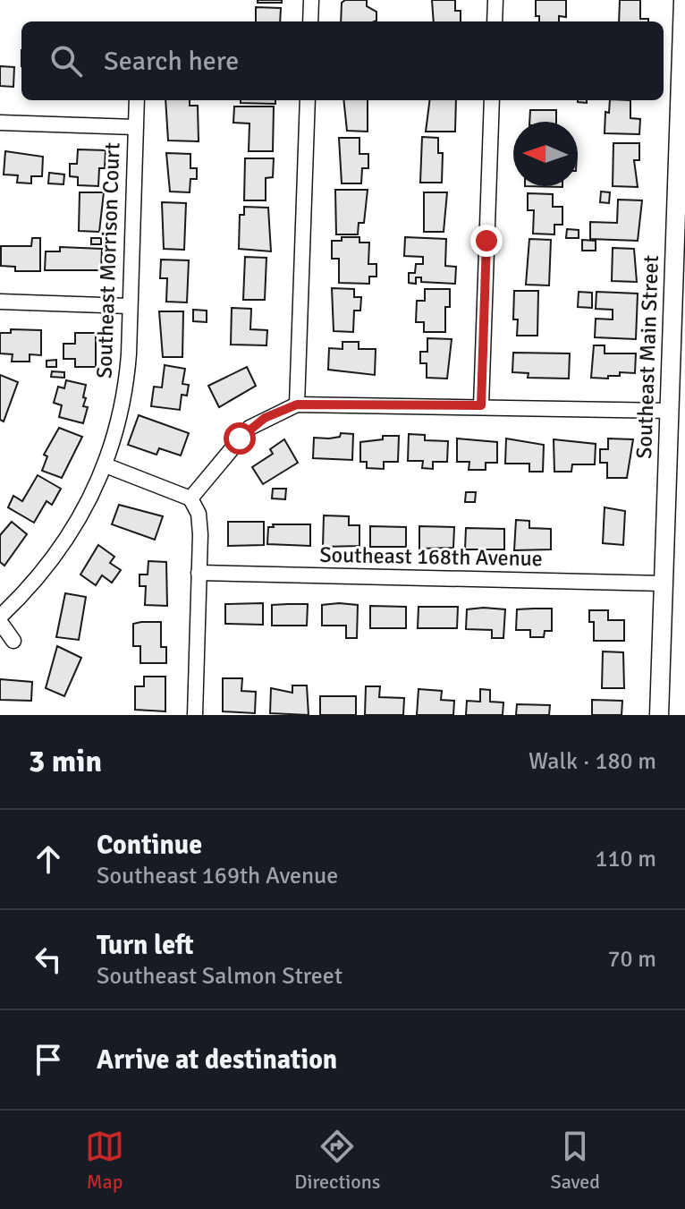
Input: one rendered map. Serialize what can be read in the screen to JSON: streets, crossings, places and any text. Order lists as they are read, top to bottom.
{
  "streets": {
    "street": ["Southeast Morrison Court", "Southeast Main Street", "Southeast 168th Avenue"]
  },
  "crossings": [
    ["Southeast Main Street", "Southeast 168th Avenue"]
  ],
  "north": "left",
  "page": {
    "search": "Search here",
    "heading": ["3 min", "Walk · 180 m"],
    "list": [
      ["Continue", "Southeast 169th Avenue", "110 m"],
      ["Turn left", "Southeast Salmon Street", "70 m"],
      "Arrive at destination"
    ],
    "nav": ["Map", "Directions", "Saved"]
  }
}
